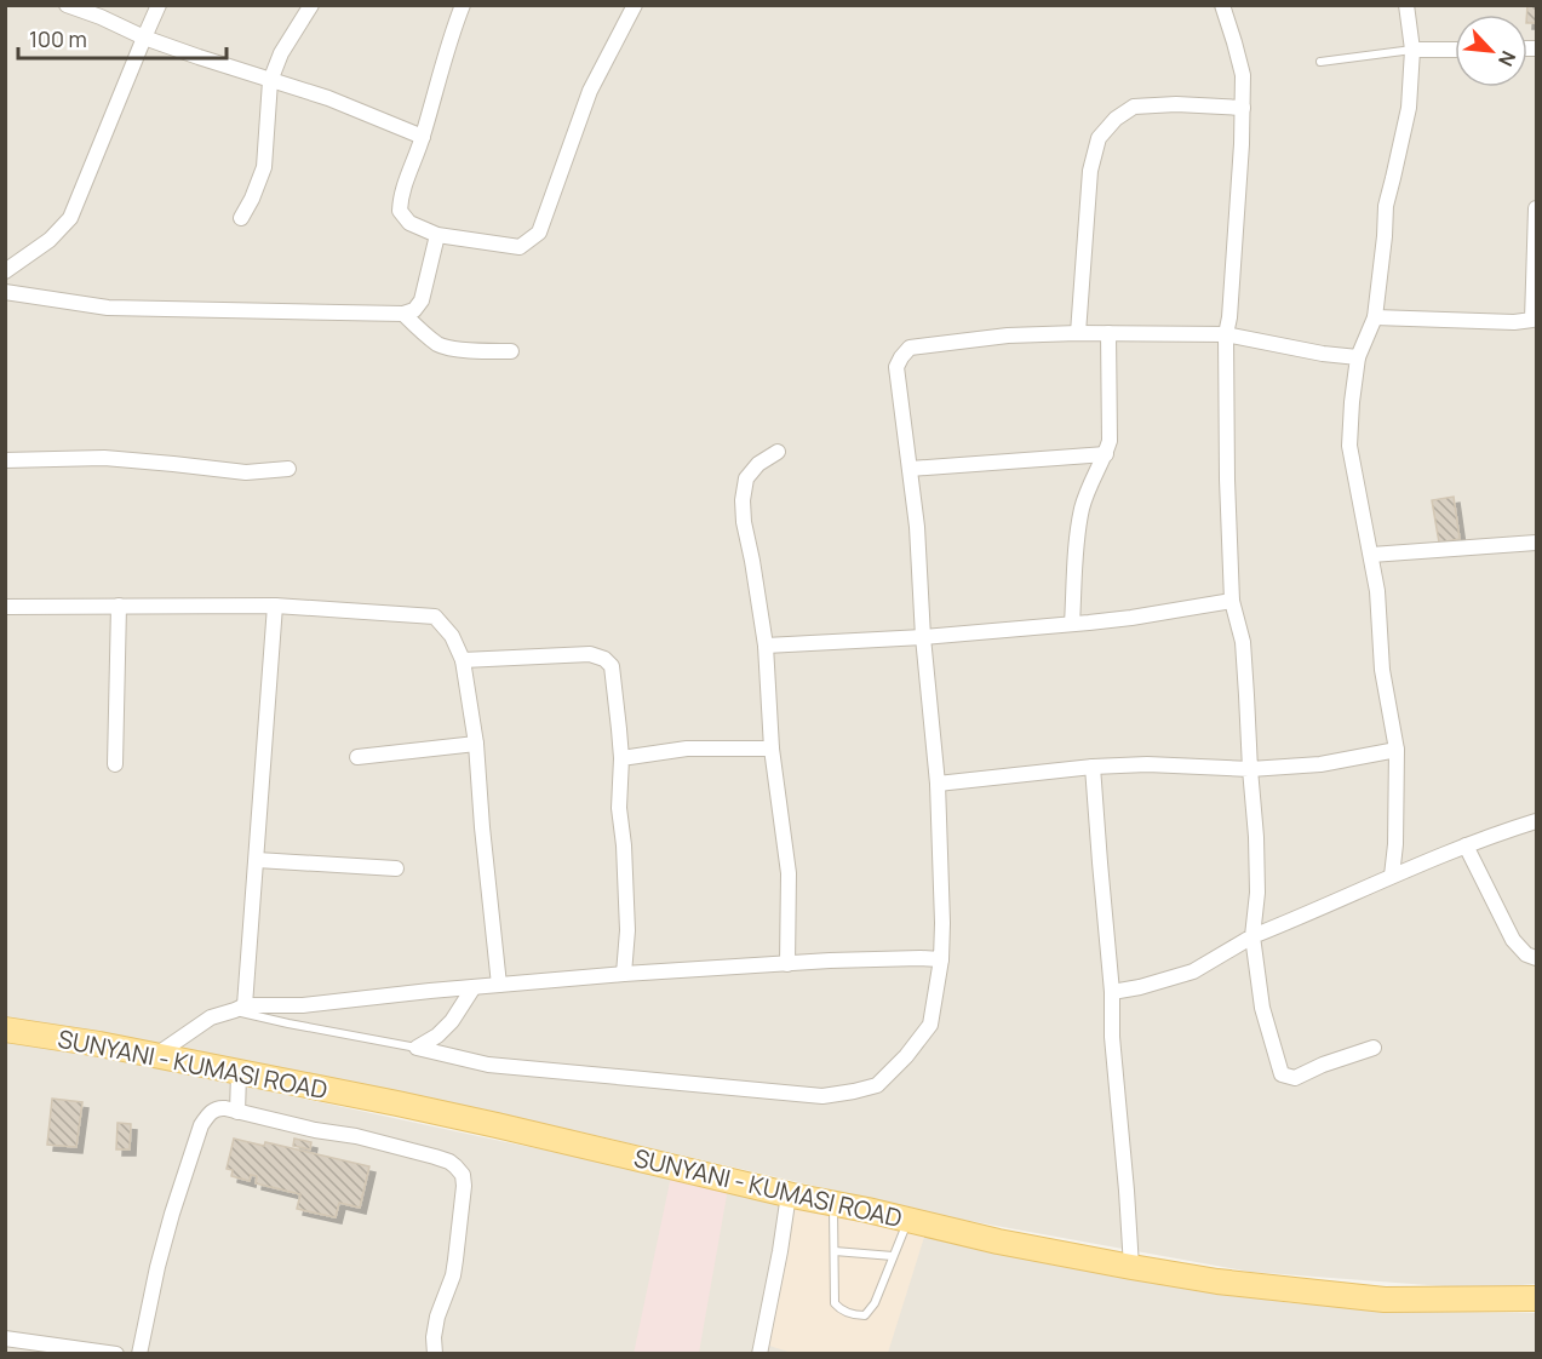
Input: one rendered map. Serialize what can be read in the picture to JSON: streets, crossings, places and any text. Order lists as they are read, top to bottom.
{
  "streets": {
    "main road": ["SUNYANI - KUMASI ROAD"]
  },
  "scale_bar": "100 m",
  "north": "bottom right"
}
